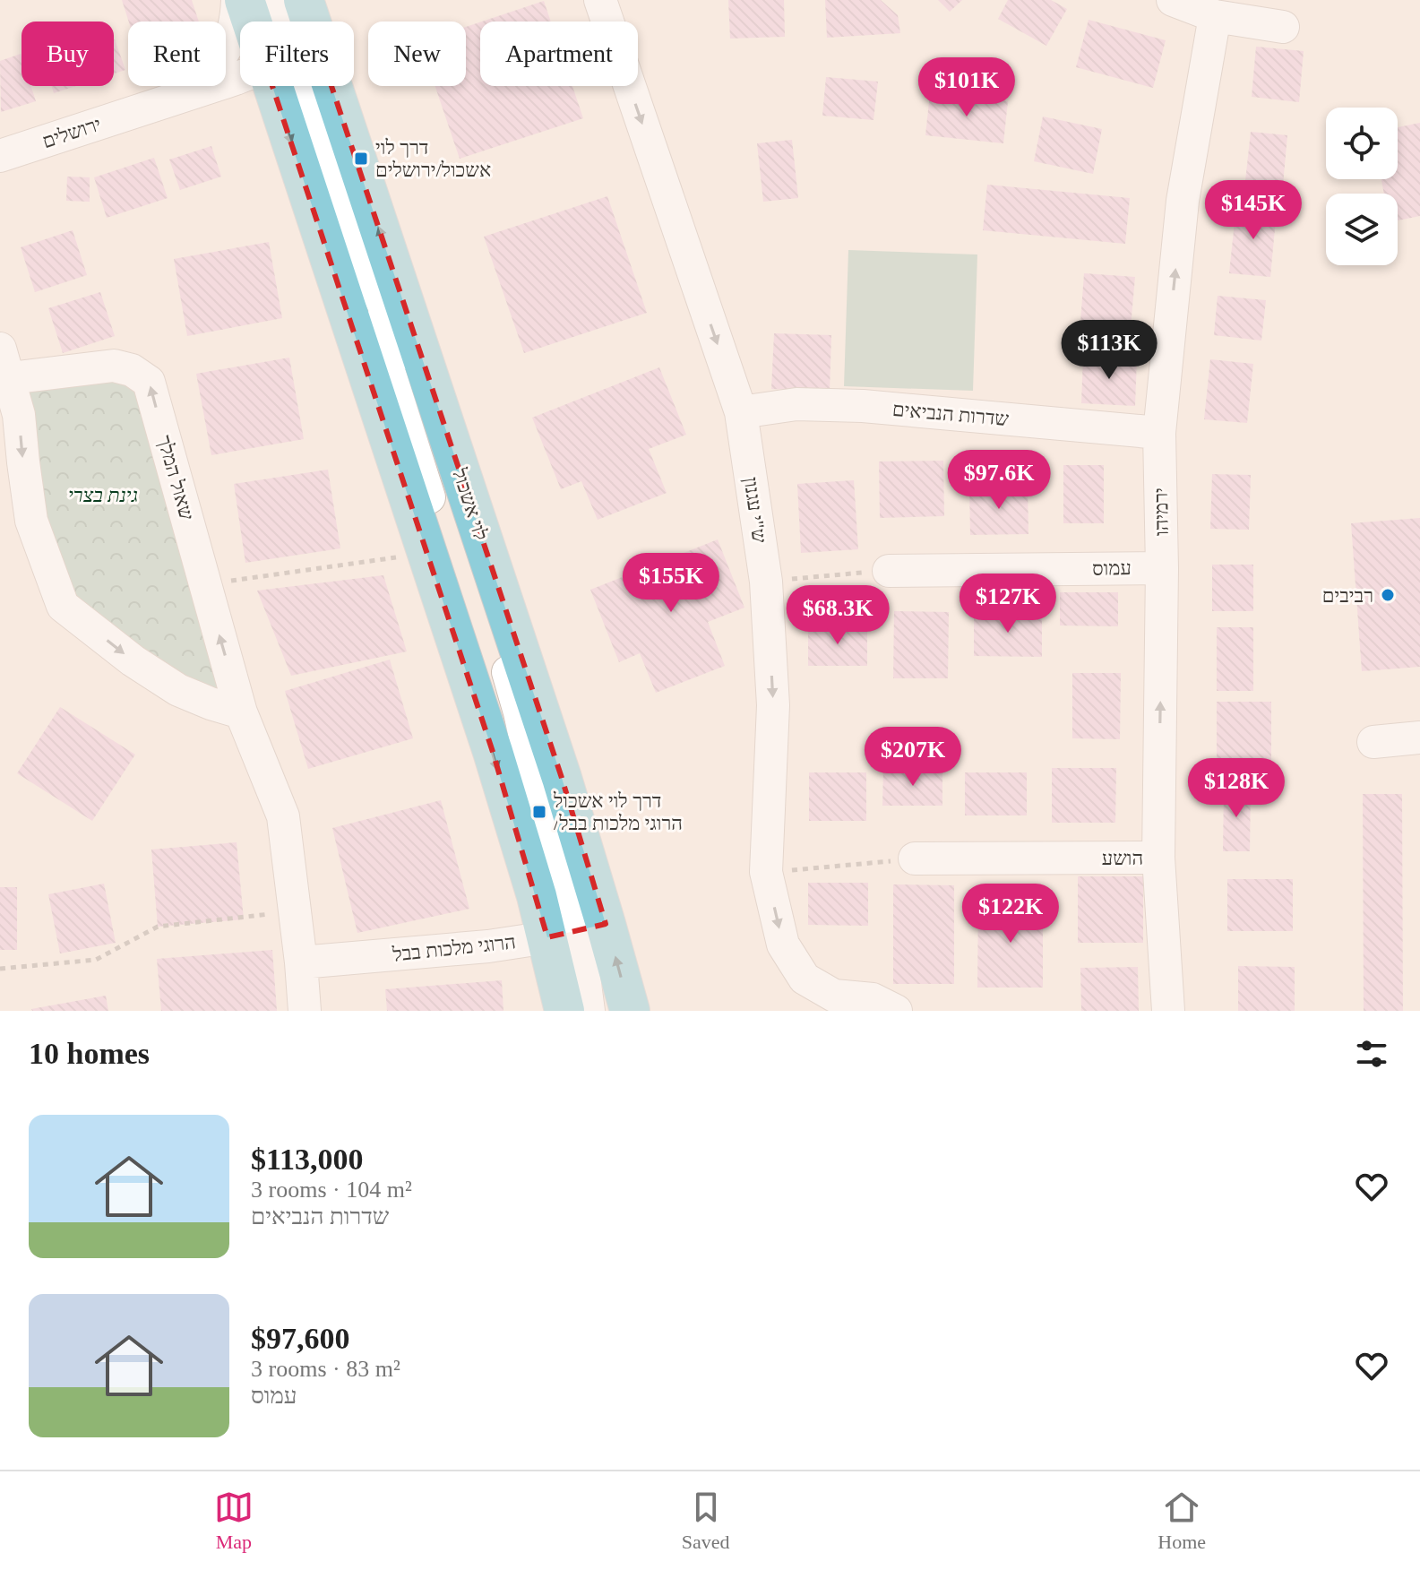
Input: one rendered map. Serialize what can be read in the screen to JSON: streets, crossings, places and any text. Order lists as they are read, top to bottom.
{
  "streets": {
    "main road": ["לוי אשכול"],
    "street": [
      "ירושלים",
      "שדרות הנביאים",
      "שאול המלך",
      "ש\"י עגנון",
      "ירמיהו",
      "עמוס",
      "הושע",
      "הרוגי מלכות בבל"
    ]
  },
  "crossings": [
    ["שדרות הנביאים", "ש\"י עגנון"],
    ["שדרות הנביאים", "ירמיהו"],
    ["שאול המלך", "הרוגי מלכות בבל"],
    ["לוי אשכול", "הרוגי מלכות בבל"],
    ["ירמיהו", "עמוס"],
    ["ירמיהו", "הושע"]
  ],
  "one_way": ["ירמיהו"],
  "parks": ["גינת בצרי"],
  "places": {
    "transit": ["דרך לוי אשכול/ירושלים", "דרך לוי אשכול /הרוגי מלכות בבל"],
    "other": ["רביבים"]
  },
  "page": {
    "chip": [
      "Buy",
      "Rent",
      "Filters",
      "New",
      "Apartment"
    ],
    "price": [
      "$101K",
      "$145K",
      "$113K",
      "$97.6K",
      "$155K",
      "$127K",
      "$68.3K",
      "$207K",
      "$128K",
      "$122K"
    ],
    "heading": "10 homes",
    "list": [
      {
        "name": "$113,000",
        "note": "3 rooms · 104 m² · שדרות הנביאים"
      },
      {
        "name": "$97,600",
        "note": "3 rooms · 83 m² · עמוס"
      }
    ],
    "tabs": ["Map", "Saved", "Home"]
  }
}
